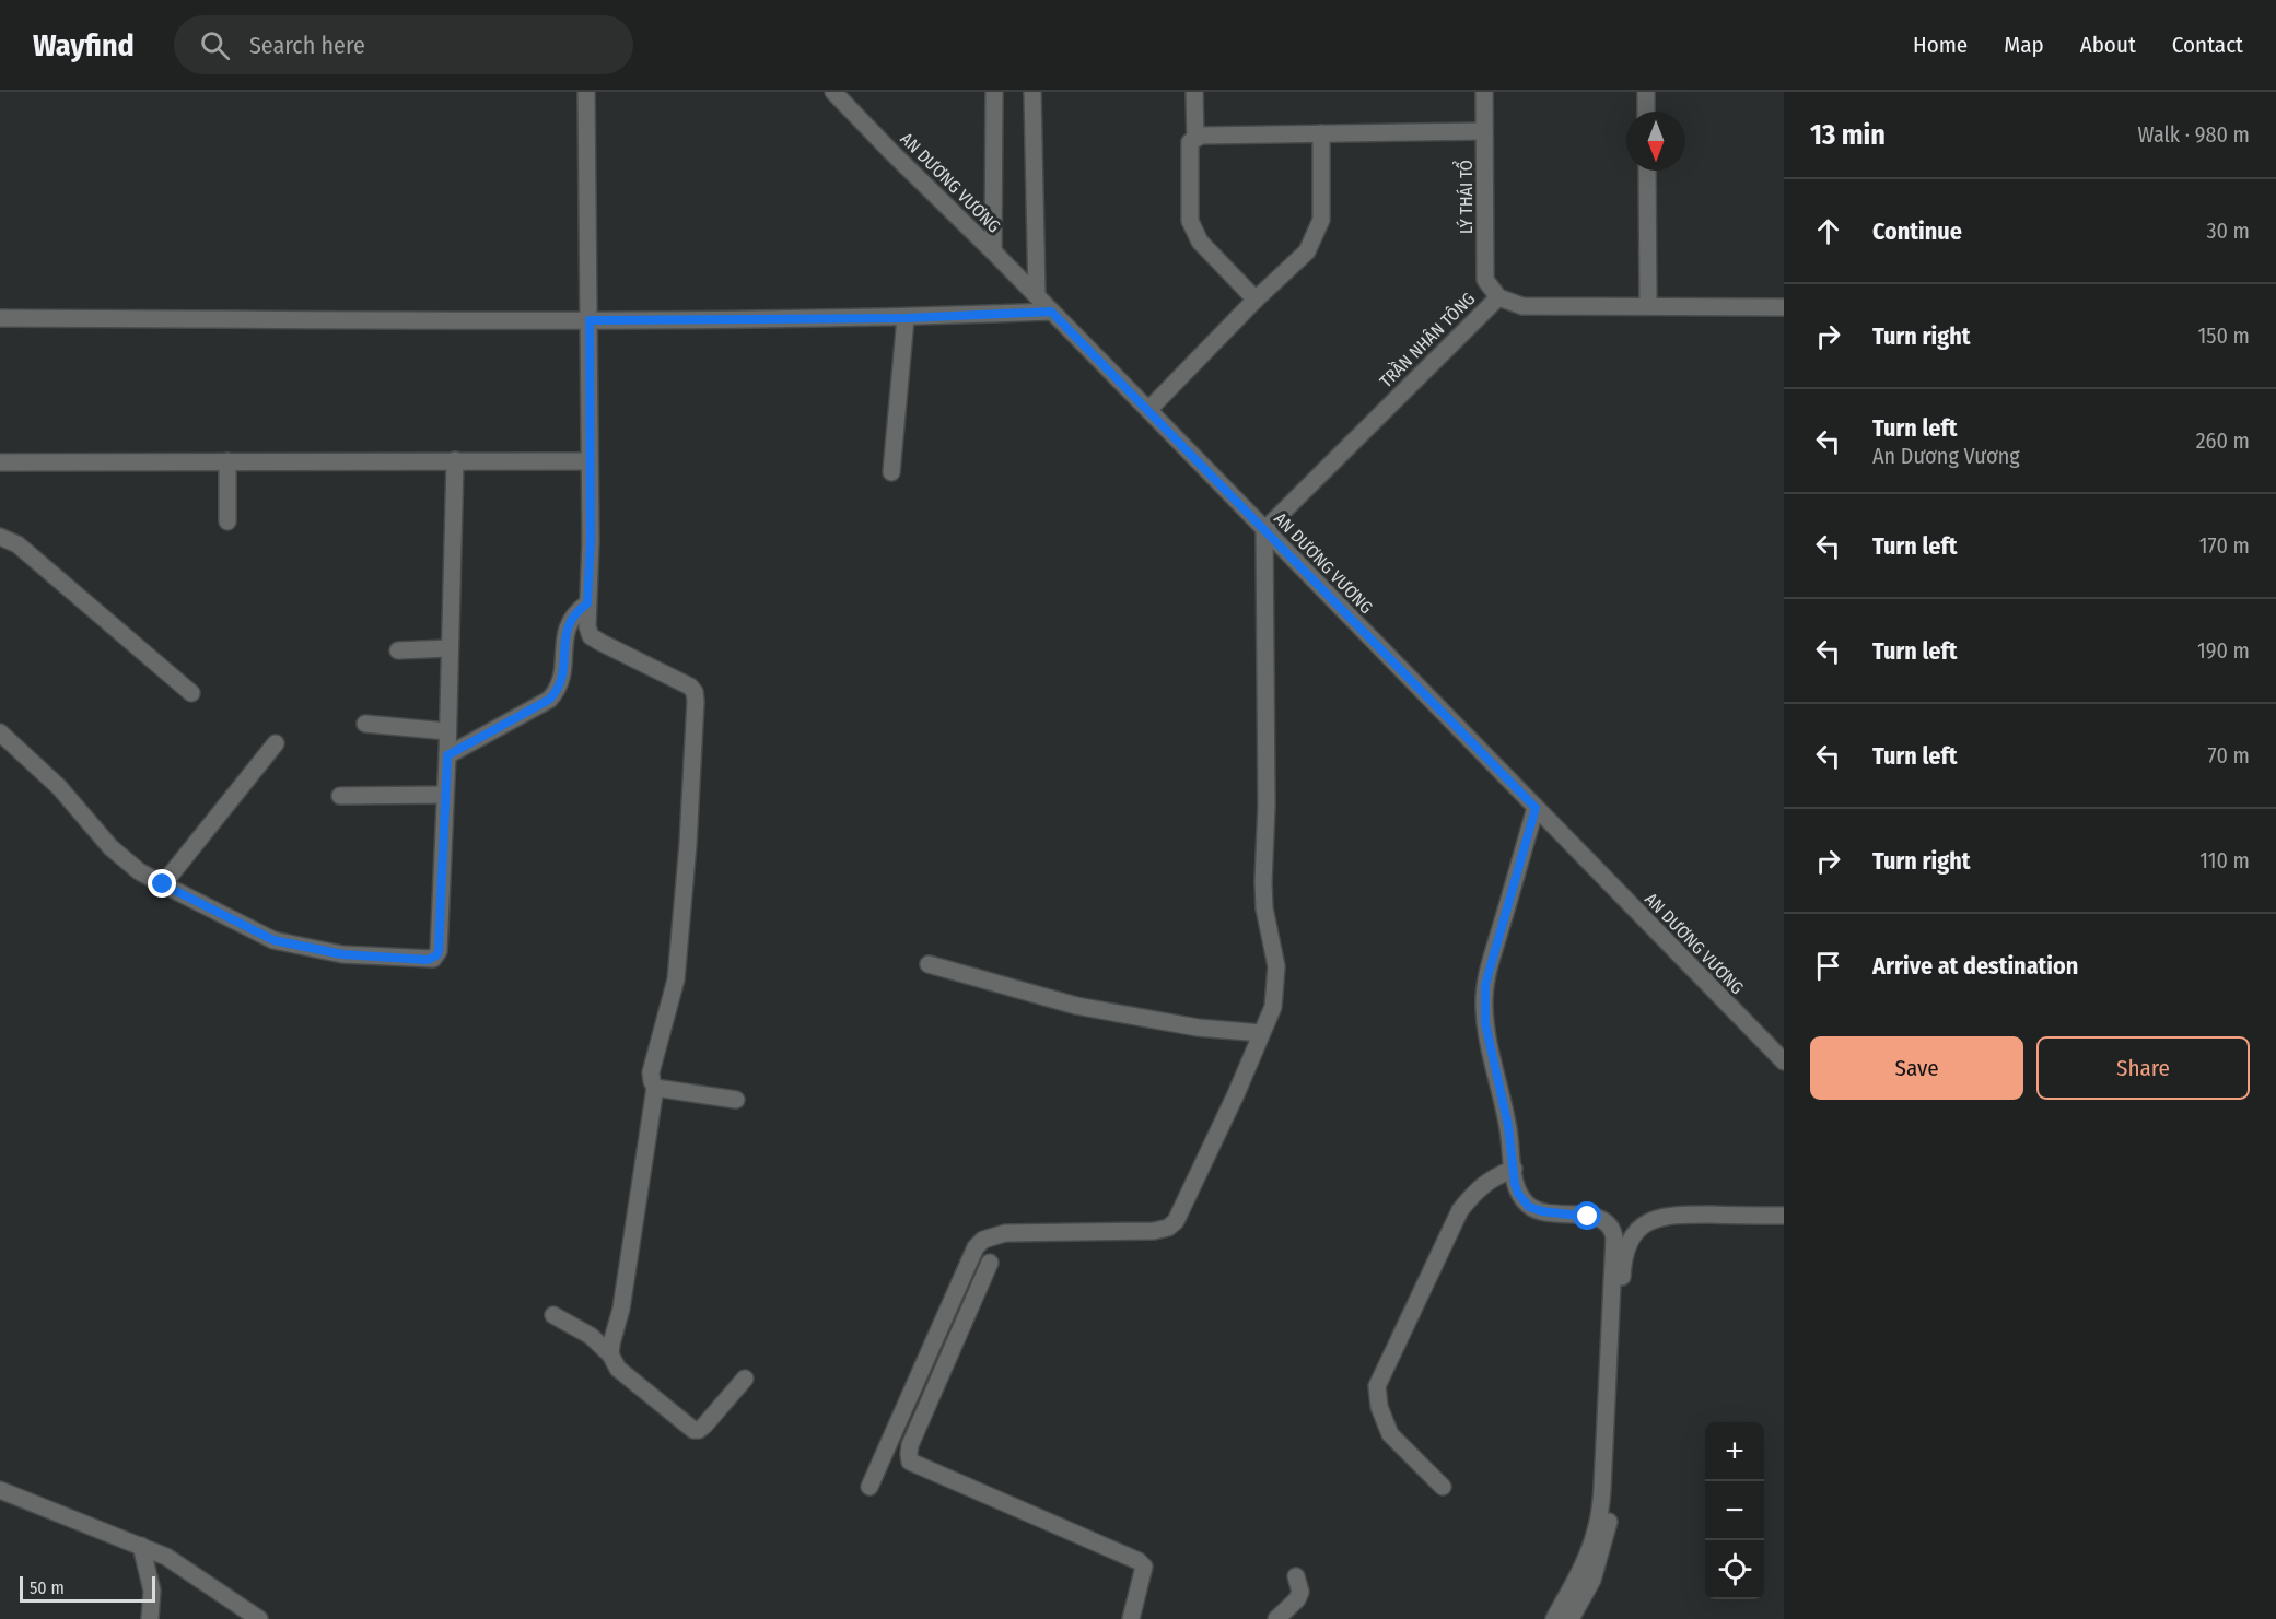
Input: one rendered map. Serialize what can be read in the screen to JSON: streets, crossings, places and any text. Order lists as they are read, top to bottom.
{
  "streets": {
    "street": ["AN DƯƠNG VƯƠNG", "LÝ THÁI TỔ", "TRẦN NHÂN TÔNG"]
  },
  "crossings": [
    ["AN DƯƠNG VƯƠNG", "TRẦN NHÂN TÔNG"],
    ["LÝ THÁI TỔ", "TRẦN NHÂN TÔNG"]
  ],
  "scale_bar": "50 m",
  "north": "bottom",
  "page": {
    "header": "Wayfind",
    "search": "Search here",
    "nav": [
      "Home",
      "Map",
      "About",
      "Contact"
    ],
    "heading": ["13 min", "Walk · 980 m"],
    "list": [
      ["Continue", "30 m"],
      ["Turn right", "150 m"],
      ["Turn left", "An Dương Vương", "260 m"],
      ["Turn left", "170 m"],
      ["Turn left", "190 m"],
      ["Turn left", "70 m"],
      ["Turn right", "110 m"],
      "Arrive at destination"
    ],
    "buttons": ["Save", "Share"],
    "map_buttons": ["+", "−"],
    "scale": "50 m"
  }
}
